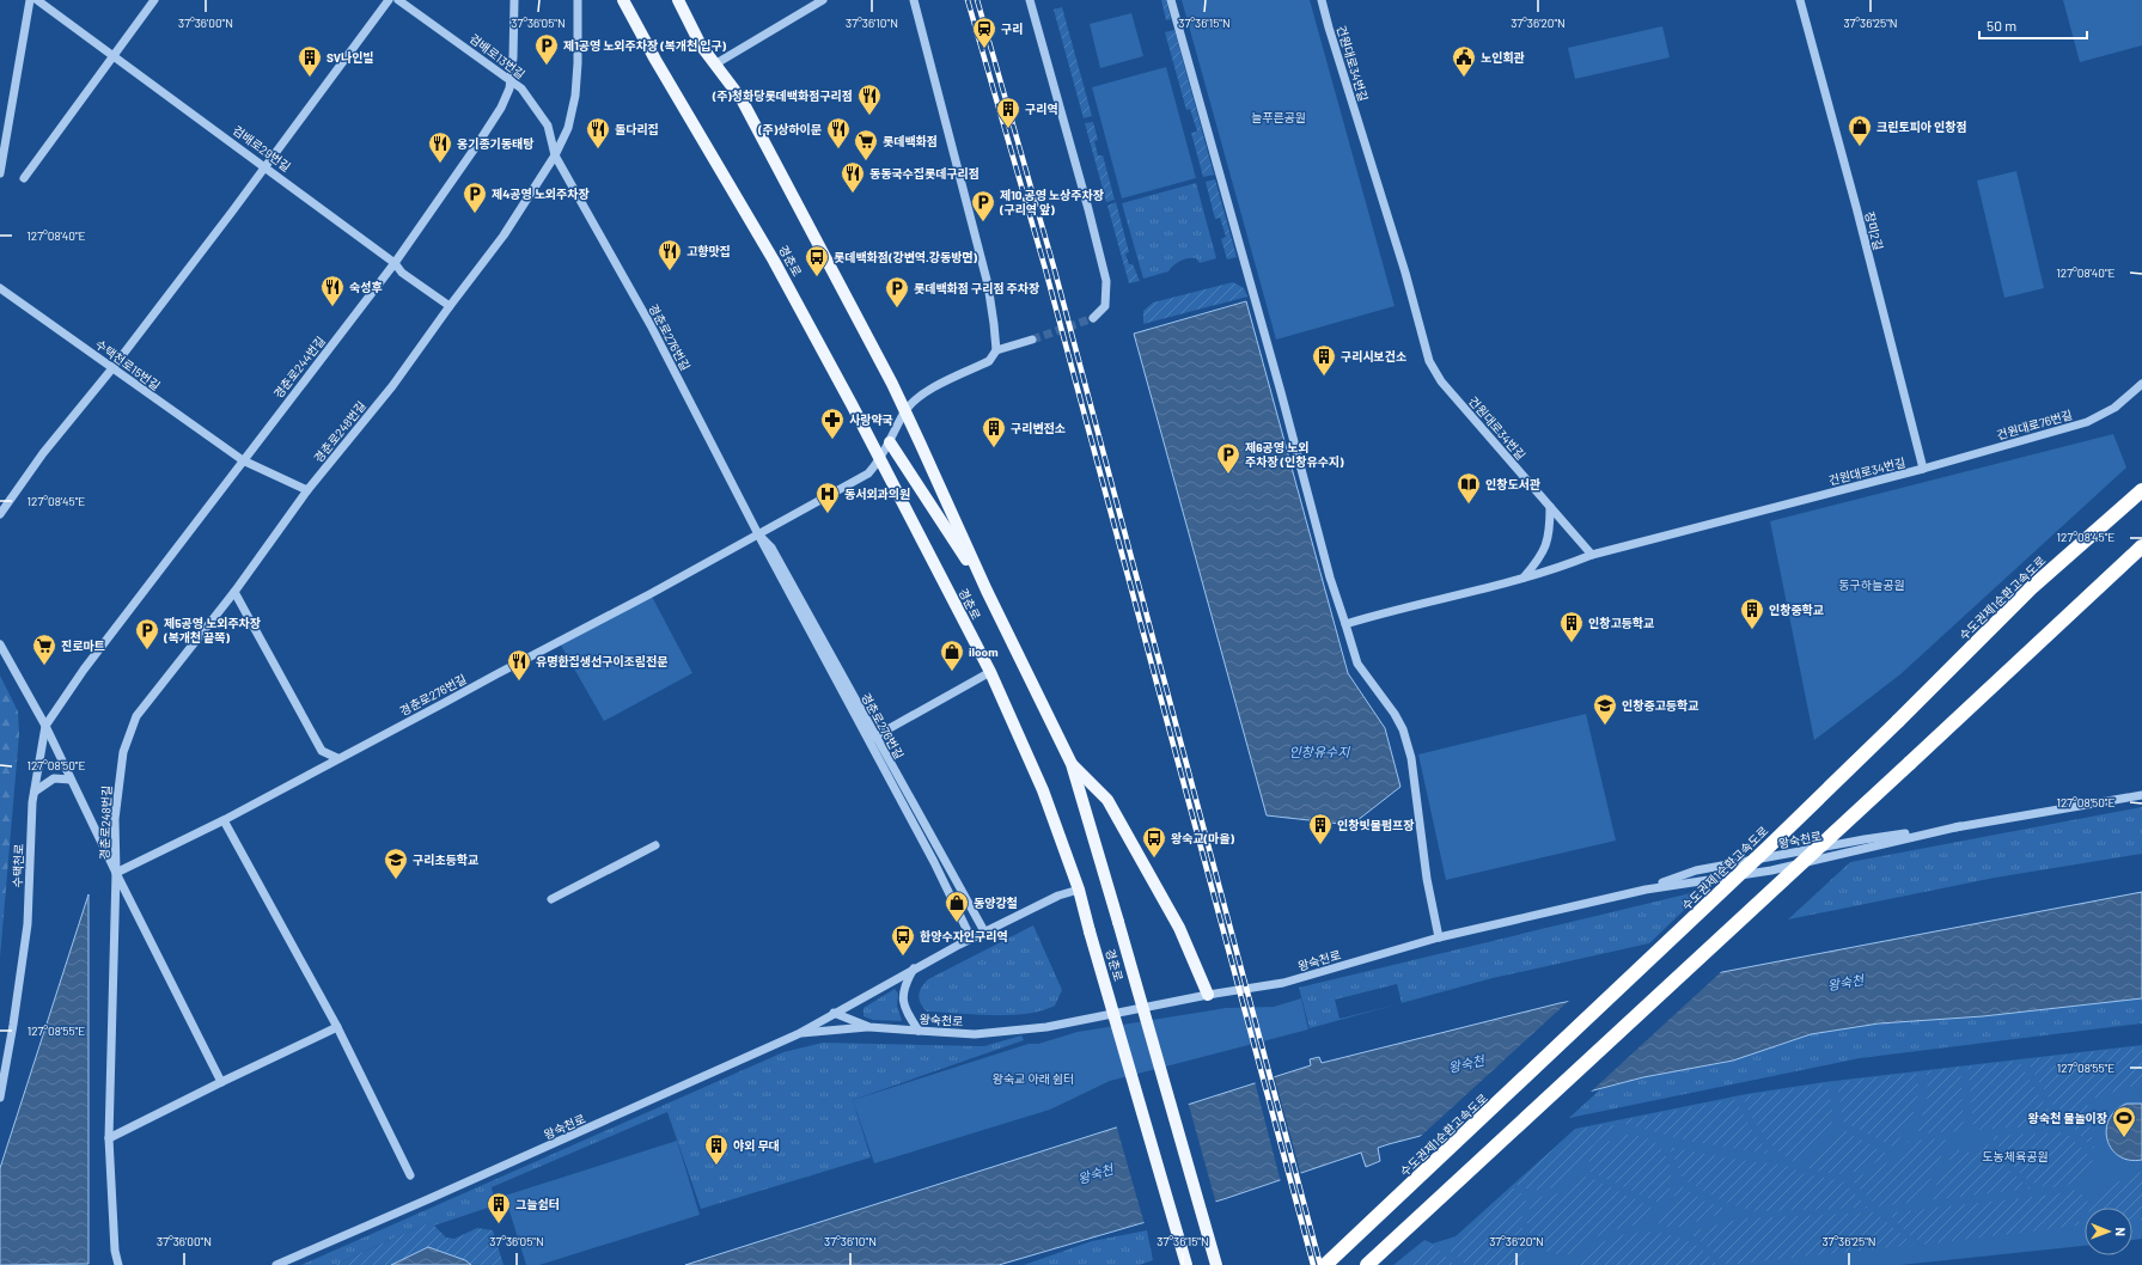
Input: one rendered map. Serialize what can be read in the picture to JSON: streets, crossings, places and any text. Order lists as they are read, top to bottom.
{
  "streets": {
    "highway": ["수도권제1순환고속도로"],
    "main road": ["경춘로"],
    "street": [
      "검배로13번길",
      "건원대로34번길",
      "검배로29번길",
      "장미2길",
      "경춘로276번길",
      "수택천로15번길",
      "경춘로244번길",
      "건원대로76번길",
      "경춘로248번길",
      "왕숙천로",
      "수택천로"
    ]
  },
  "crossings": [
    ["검배로13번길", "경춘로276번길"],
    ["검배로13번길", "경춘로244번길"],
    ["검배로13번길", "경춘로248번길"],
    ["건원대로34번길", "장미2길"],
    ["건원대로34번길", "건원대로76번길"],
    ["검배로29번길", "경춘로244번길"],
    ["검배로29번길", "경춘로248번길"],
    ["장미2길", "건원대로76번길"],
    ["경춘로", "경춘로276번길"],
    ["경춘로276번길", "경춘로248번길"],
    ["수택천로15번길", "경춘로244번길"],
    ["수택천로15번길", "경춘로248번길"],
    ["경춘로244번길", "수택천로"]
  ],
  "water": ["인창유수지", "왕숙천"],
  "parks": [
    "늘푸른공원",
    "동구하늘공원",
    "왕숙교 아래 쉼터",
    "도농체육공원"
  ],
  "places": {
    "station": ["구리"],
    "parking": [
      "제1공영 노외주차장 (복개천 입구)",
      "제4공영 노외주차장",
      "제10 공영 노상주차장 (구리역 앞)",
      "롯데백화점 구리점 주차장",
      "제6공영 노외 주차장 (인창유수지)",
      "제5공영 노외주차장 (복개천 끝쪽)"
    ],
    "building": [
      "SV나인빌",
      "구리역",
      "구리시보건소",
      "구리변전소",
      "인창중학교",
      "인창고등학교",
      "인창빗물펌프장",
      "야외 무대",
      "그늘쉼터"
    ],
    "public building": ["노인회관"],
    "restaurant": [
      "(주)청화당롯데백화점구리점",
      "돌다리집",
      "(주)상하이문",
      "옹기종기동태탕",
      "동동국수집롯데구리점",
      "고향맛집",
      "숙성후",
      "유명한집생선구이조림전문"
    ],
    "shop": ["크린토피아 인창점", "iloom", "동양강철"],
    "supermarket": ["롯데백화점", "진로마트"],
    "bus stop": ["롯데백화점(강변역.강동방면)", "왕숙교(마을)", "한양수자인구리역"],
    "pharmacy": ["사랑약국"],
    "library": ["인창도서관"],
    "hospital": ["동서외과의원"],
    "school or university": ["인창중고등학교", "구리초등학교"],
    "sports": ["왕숙천 물놀이장"]
  },
  "scale_bar": "50 m",
  "north": "right",
  "coordinates": [
    "37°36'00\"N",
    "37°36'05\"N",
    "37°36'10\"N",
    "37°36'15\"N",
    "37°36'20\"N",
    "37°36'25\"N",
    "127°08'40\"E",
    "127°08'45\"E",
    "127°08'50\"E",
    "127°08'55\"E"
  ]
}
